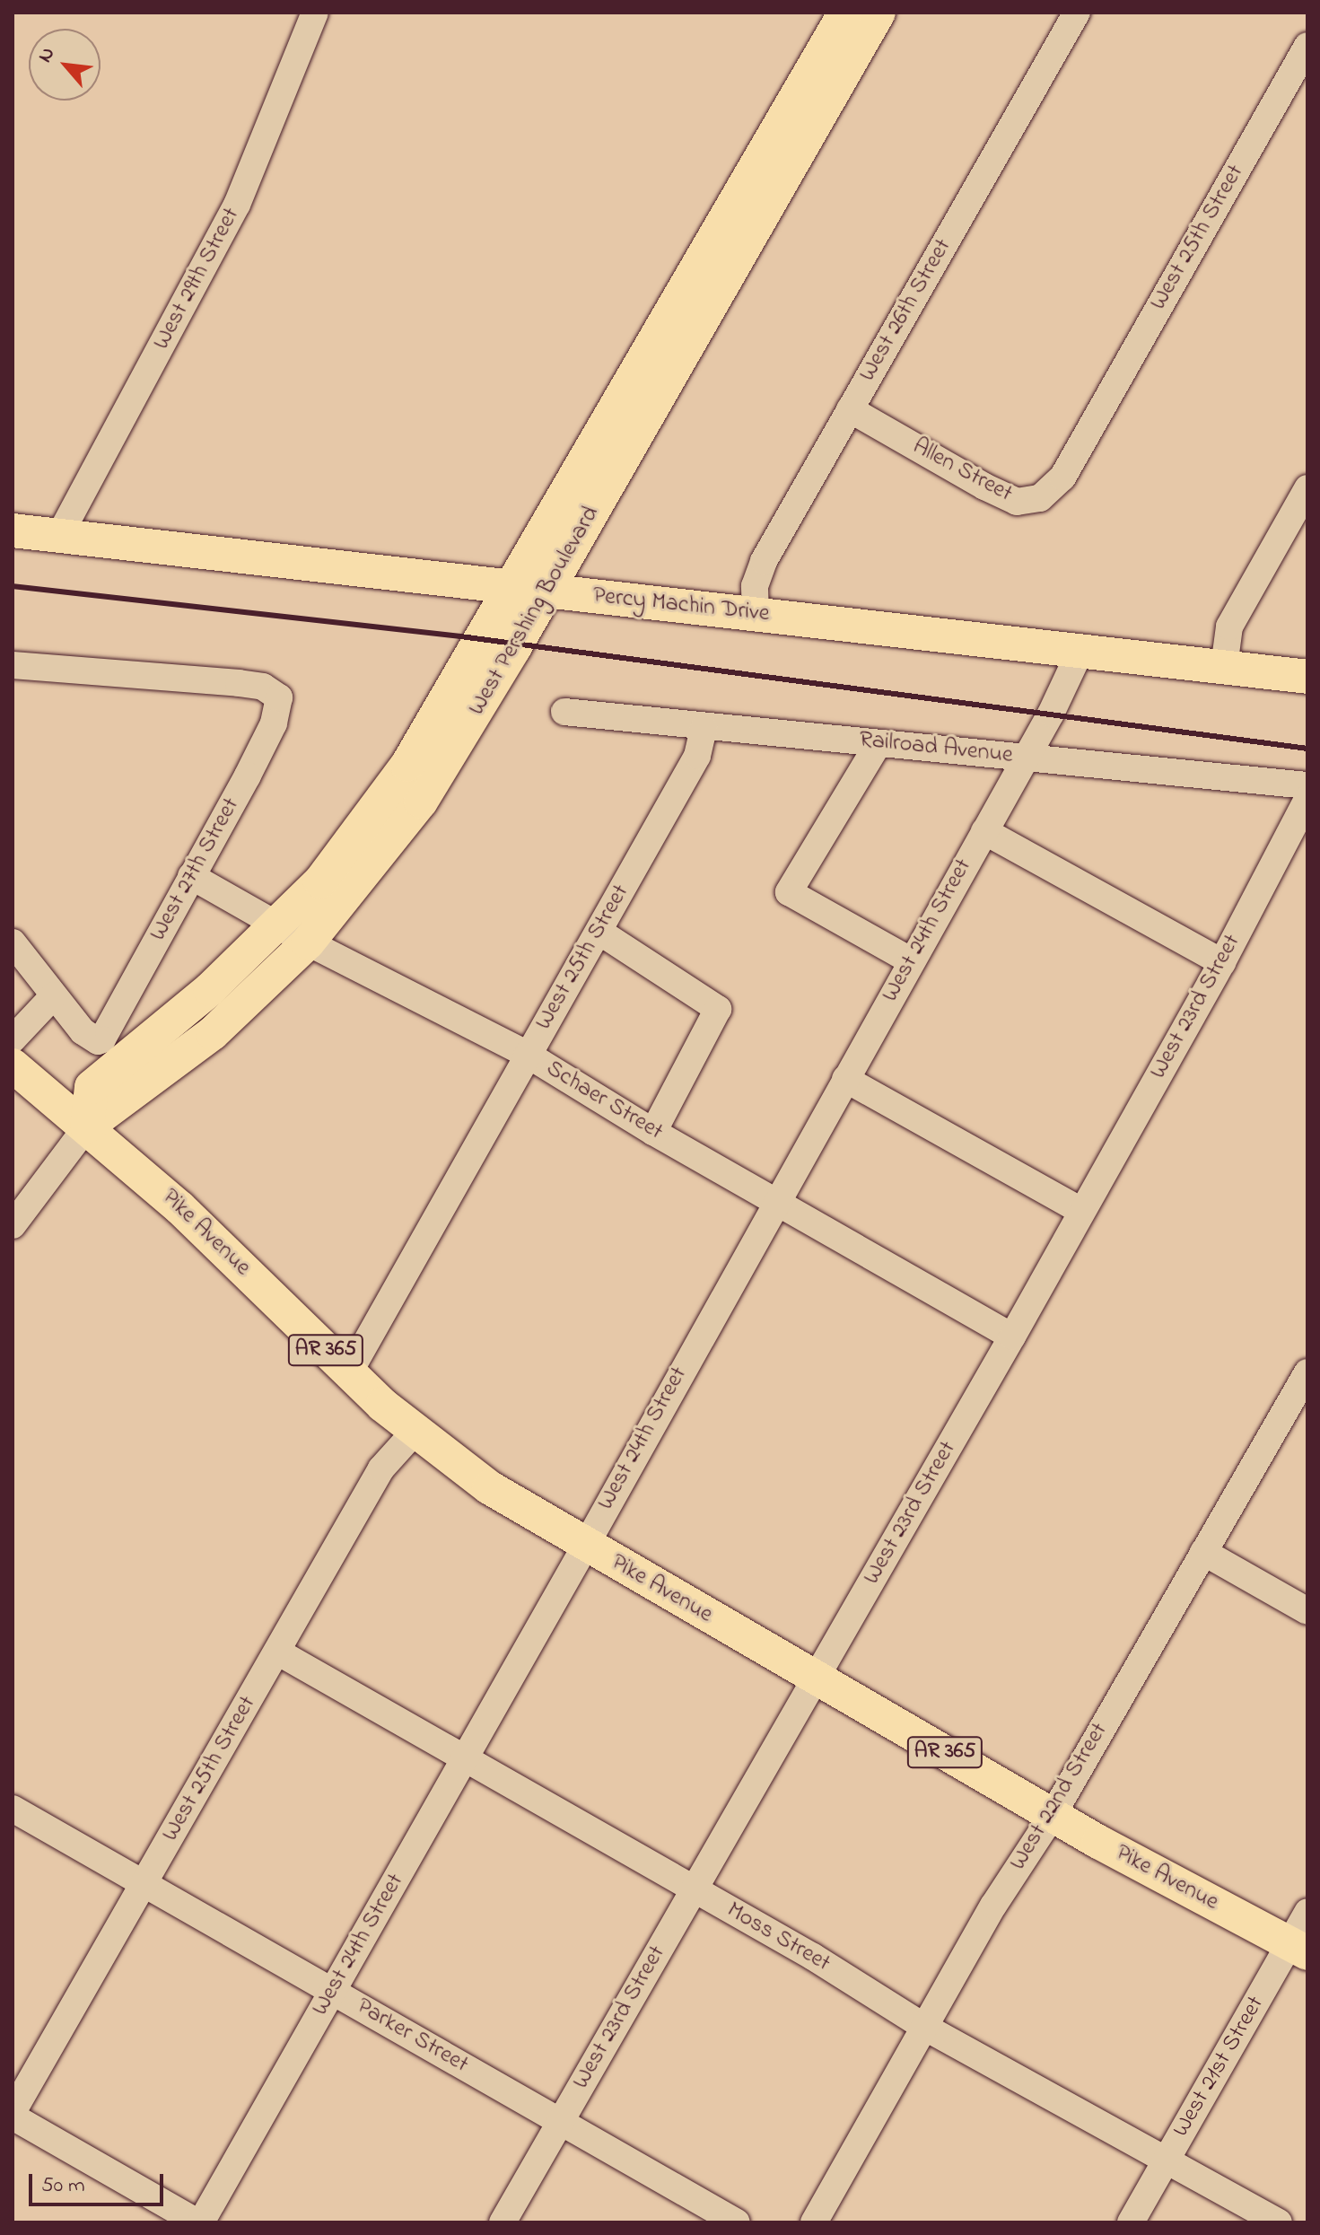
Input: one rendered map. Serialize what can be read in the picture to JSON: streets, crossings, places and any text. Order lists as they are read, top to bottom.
{
  "streets": {
    "main road": [
      "Percy Machin Drive",
      "West Pershing Boulevard",
      "Pike Avenue",
      "AR 365"
    ],
    "street": [
      "West 25th Street",
      "West 29th Street",
      "West 26th Street",
      "Allen Street",
      "Railroad Avenue",
      "West 27th Street",
      "West 24th Street",
      "West 23rd Street",
      "Schaer Street",
      "West 22nd Street",
      "Moss Street",
      "Parker Street",
      "West 21st Street"
    ]
  },
  "crossings": [
    ["West 25th Street", "Allen Street"],
    ["West 25th Street", "Railroad Avenue"],
    ["West 25th Street", "Schaer Street"],
    ["West 25th Street", "Pike Avenue"],
    ["West 25th Street", "Moss Street"],
    ["West 25th Street", "Parker Street"],
    ["West 29th Street", "Percy Machin Drive"],
    ["West 26th Street", "Allen Street"],
    ["West 26th Street", "Percy Machin Drive"],
    ["Percy Machin Drive", "West Pershing Boulevard"],
    ["Percy Machin Drive", "West 24th Street"],
    ["West Pershing Boulevard", "Schaer Street"],
    ["West Pershing Boulevard", "Pike Avenue"],
    ["West Pershing Boulevard", "AR 365"],
    ["Railroad Avenue", "West 24th Street"],
    ["West 27th Street", "Schaer Street"],
    ["West 24th Street", "Schaer Street"],
    ["West 24th Street", "Pike Avenue"],
    ["West 24th Street", "Moss Street"],
    ["West 24th Street", "Parker Street"],
    ["West 23rd Street", "Schaer Street"],
    ["West 23rd Street", "Pike Avenue"],
    ["West 23rd Street", "Moss Street"],
    ["West 23rd Street", "Parker Street"],
    ["Pike Avenue", "AR 365"],
    ["Pike Avenue", "West 22nd Street"],
    ["Pike Avenue", "West 21st Street"],
    ["West 22nd Street", "Moss Street"],
    ["Moss Street", "West 21st Street"]
  ],
  "scale_bar": "50 m",
  "north": "top left"
}
